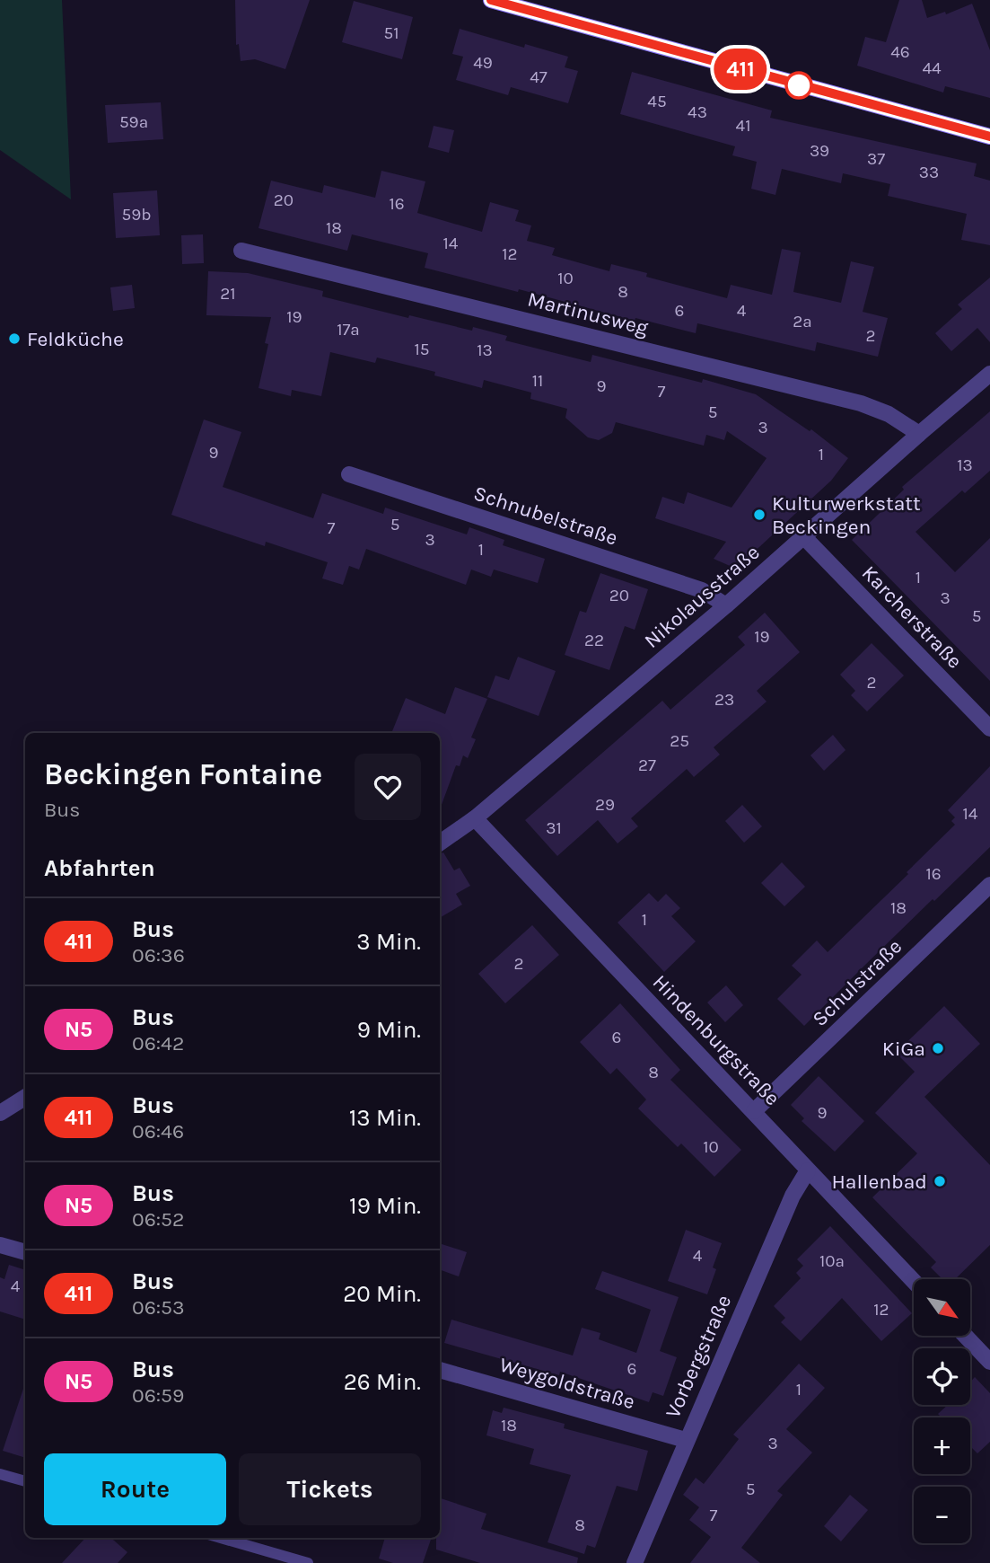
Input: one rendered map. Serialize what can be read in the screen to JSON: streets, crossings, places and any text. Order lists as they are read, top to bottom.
{
  "streets": {
    "street": [
      "Martinusweg",
      "Schnubelstraße",
      "Nikolausstraße",
      "Karcherstraße",
      "Schulstraße",
      "Hindenburgstraße",
      "Vorbergstraße",
      "Weygoldstraße"
    ]
  },
  "crossings": [
    ["Martinusweg", "Nikolausstraße"],
    ["Schnubelstraße", "Nikolausstraße"],
    ["Nikolausstraße", "Karcherstraße"],
    ["Nikolausstraße", "Hindenburgstraße"],
    ["Schulstraße", "Hindenburgstraße"],
    ["Hindenburgstraße", "Vorbergstraße"],
    ["Vorbergstraße", "Weygoldstraße"]
  ],
  "places": [
    "Feldküche",
    "Kulturwerkstatt Beckingen",
    "KiGa",
    "Hallenbad"
  ],
  "lines": ["bus line 411"],
  "house_numbers": [
    "51",
    "46",
    "49",
    "44",
    "47",
    "45",
    "43",
    "59a",
    "41",
    "39",
    "37",
    "33",
    "20",
    "16",
    "59b",
    "18",
    "14",
    "12",
    "10",
    "8",
    "21",
    "6",
    "4",
    "19",
    "2a",
    "17a",
    "2",
    "15",
    "13",
    "11",
    "9",
    "7",
    "5",
    "3",
    "9",
    "1",
    "13",
    "5",
    "7",
    "3",
    "1",
    "1",
    "20",
    "3",
    "5",
    "19",
    "22",
    "2",
    "23",
    "25",
    "27",
    "29",
    "14",
    "31",
    "16",
    "18",
    "1",
    "2",
    "6",
    "8",
    "9",
    "10",
    "4",
    "10a",
    "4",
    "12",
    "6",
    "1",
    "18",
    "3",
    "5",
    "7",
    "8"
  ],
  "north": "bottom right",
  "page": {
    "on_map": "411",
    "heading": [
      ["Beckingen Fontaine", "Bus"],
      "Abfahrten"
    ],
    "list": [
      {
        "mark": "411",
        "name": "Bus",
        "note": "06:36",
        "value": "3 Min."
      },
      {
        "mark": "N5",
        "name": "Bus",
        "note": "06:42",
        "value": "9 Min."
      },
      {
        "mark": "411",
        "name": "Bus",
        "note": "06:46",
        "value": "13 Min."
      },
      {
        "mark": "N5",
        "name": "Bus",
        "note": "06:52",
        "value": "19 Min."
      },
      {
        "mark": "411",
        "name": "Bus",
        "note": "06:53",
        "value": "20 Min."
      },
      {
        "mark": "N5",
        "name": "Bus",
        "note": "06:59",
        "value": "26 Min."
      }
    ],
    "map_buttons": ["+", "−"],
    "buttons": ["Route", "Tickets"]
  }
}
